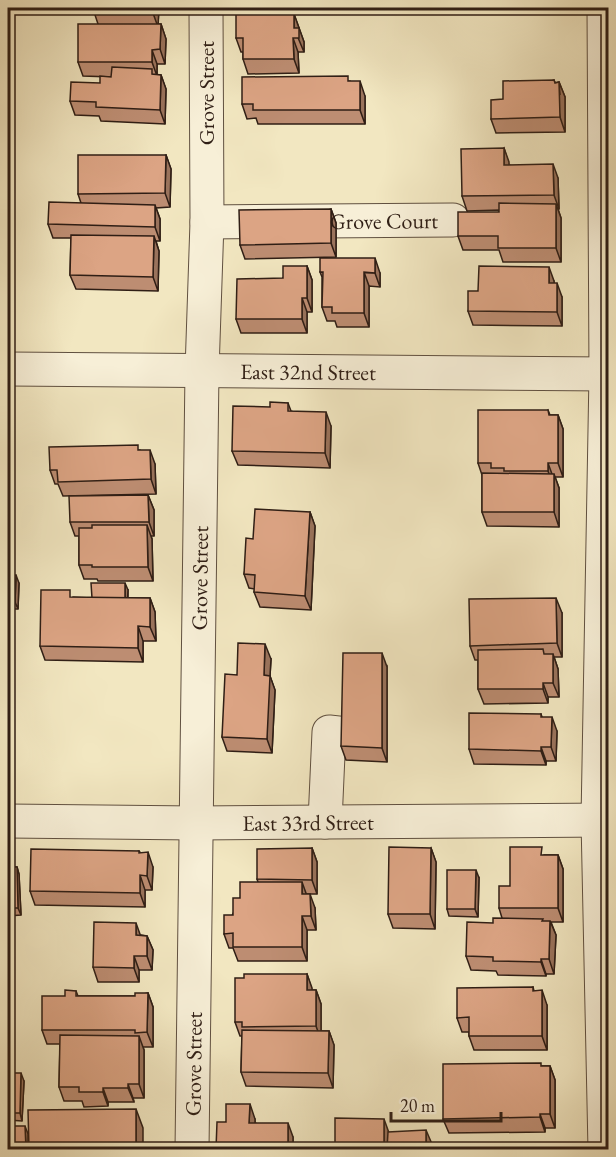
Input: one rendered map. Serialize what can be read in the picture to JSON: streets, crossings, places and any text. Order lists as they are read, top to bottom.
{
  "streets": {
    "street": [
      "Grove Street",
      "Grove Court",
      "East 32nd Street",
      "East 33rd Street"
    ]
  },
  "crossings": [
    ["Grove Street", "Grove Court"],
    ["Grove Street", "East 32nd Street"],
    ["Grove Street", "East 33rd Street"]
  ],
  "scale_bar": "20 m"
}
